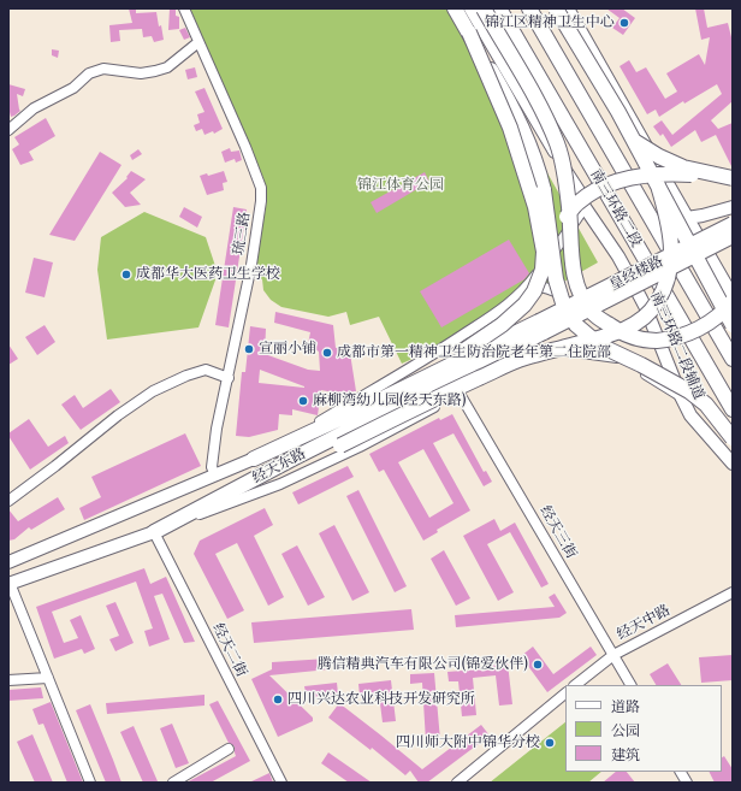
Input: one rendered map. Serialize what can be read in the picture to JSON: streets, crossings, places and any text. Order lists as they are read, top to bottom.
{
  "streets": {
    "highway": ["南三环路二段", "皇经楼路", "经天东路"],
    "main road": ["南三环路二段辅道"],
    "street": [
      "琉三路",
      "经天三街",
      "经天中路",
      "经天二街"
    ]
  },
  "crossings": [
    ["琉三路", "经天东路"],
    ["皇经楼路", "经天东路"],
    ["经天东路", "经天二街"],
    ["经天三街", "经天中路"]
  ],
  "parks": ["锦江体育公园"],
  "places": [
    "锦江区精神卫生中心",
    "成都华大医药卫生学校",
    "宣丽小铺",
    "成都市第一精神卫生防治院老年第二住院部",
    "麻柳湾幼儿园(经天东路)",
    "腾信精典汽车有限公司(锦爱伙伴)",
    "四川兴达农业科技开发研究所",
    "四川师大附中锦华分校"
  ],
  "legend": ["道路", "公园", "建筑"]
}
